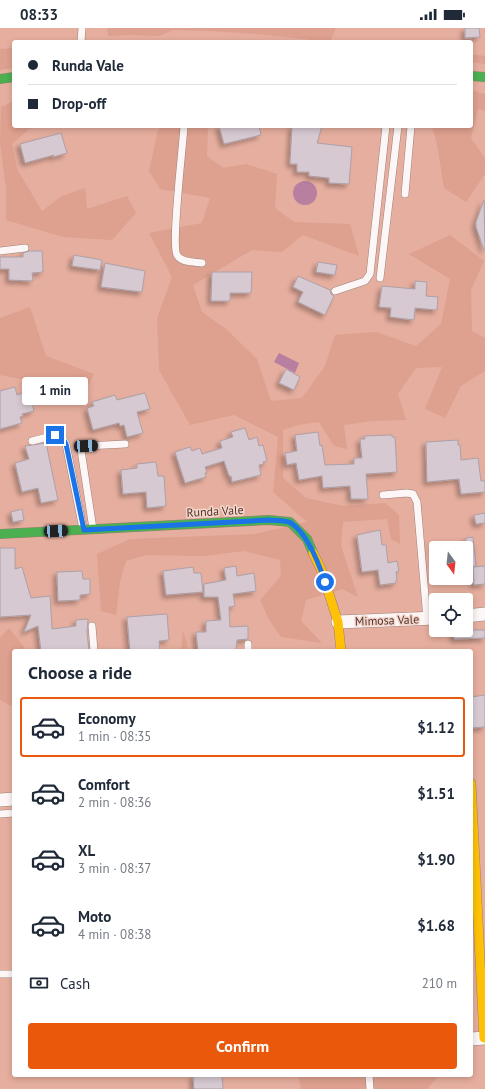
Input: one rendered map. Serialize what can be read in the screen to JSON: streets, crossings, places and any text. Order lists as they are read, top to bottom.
{
  "streets": {
    "street": ["Runda Vale", "Mimosa Vale"]
  },
  "crossings": [
    ["Runda Vale", "Mimosa Vale"]
  ],
  "north": "bottom",
  "page": {
    "status": "08:33",
    "banner": ["Runda Vale", "Drop-off"],
    "bubble": "1 min",
    "heading": "Choose a ride",
    "list": [
      {
        "name": "Economy",
        "note": "1 min · 08:35",
        "value": "$1.12"
      },
      {
        "name": "Comfort",
        "note": "2 min · 08:36",
        "value": "$1.51"
      },
      {
        "name": "XL",
        "note": "3 min · 08:37",
        "value": "$1.90"
      },
      {
        "name": "Moto",
        "note": "4 min · 08:38",
        "value": "$1.68"
      }
    ],
    "pay": ["Cash", "210 m"],
    "buttons": "Confirm"
  }
}
